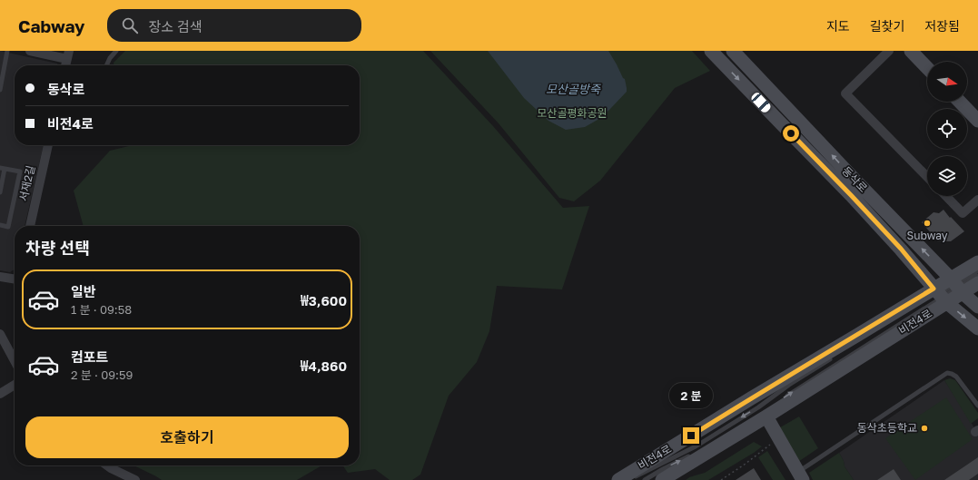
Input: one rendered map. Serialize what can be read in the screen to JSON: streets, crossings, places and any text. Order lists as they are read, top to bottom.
{
  "streets": {
    "main road": ["동삭로", "비전4로"],
    "street": ["서재2길"]
  },
  "crossings": [
    ["동삭로", "비전4로"]
  ],
  "water": ["모산골방죽"],
  "parks": ["모산골평화공원"],
  "places": ["Subway", "동삭초등학교"],
  "north": "right",
  "page": {
    "header": "Cabway",
    "search": "장소 검색",
    "nav": ["지도", "길찾기", "저장됨"],
    "banner": ["동삭로", "비전4로"],
    "heading": "차량 선택",
    "list": [
      {
        "name": "일반",
        "note": "1 분 · 09:58",
        "value": "₩3,600"
      },
      {
        "name": "컴포트",
        "note": "2 분 · 09:59",
        "value": "₩4,860"
      }
    ],
    "bubble": "2 분",
    "buttons": "호출하기"
  }
}
